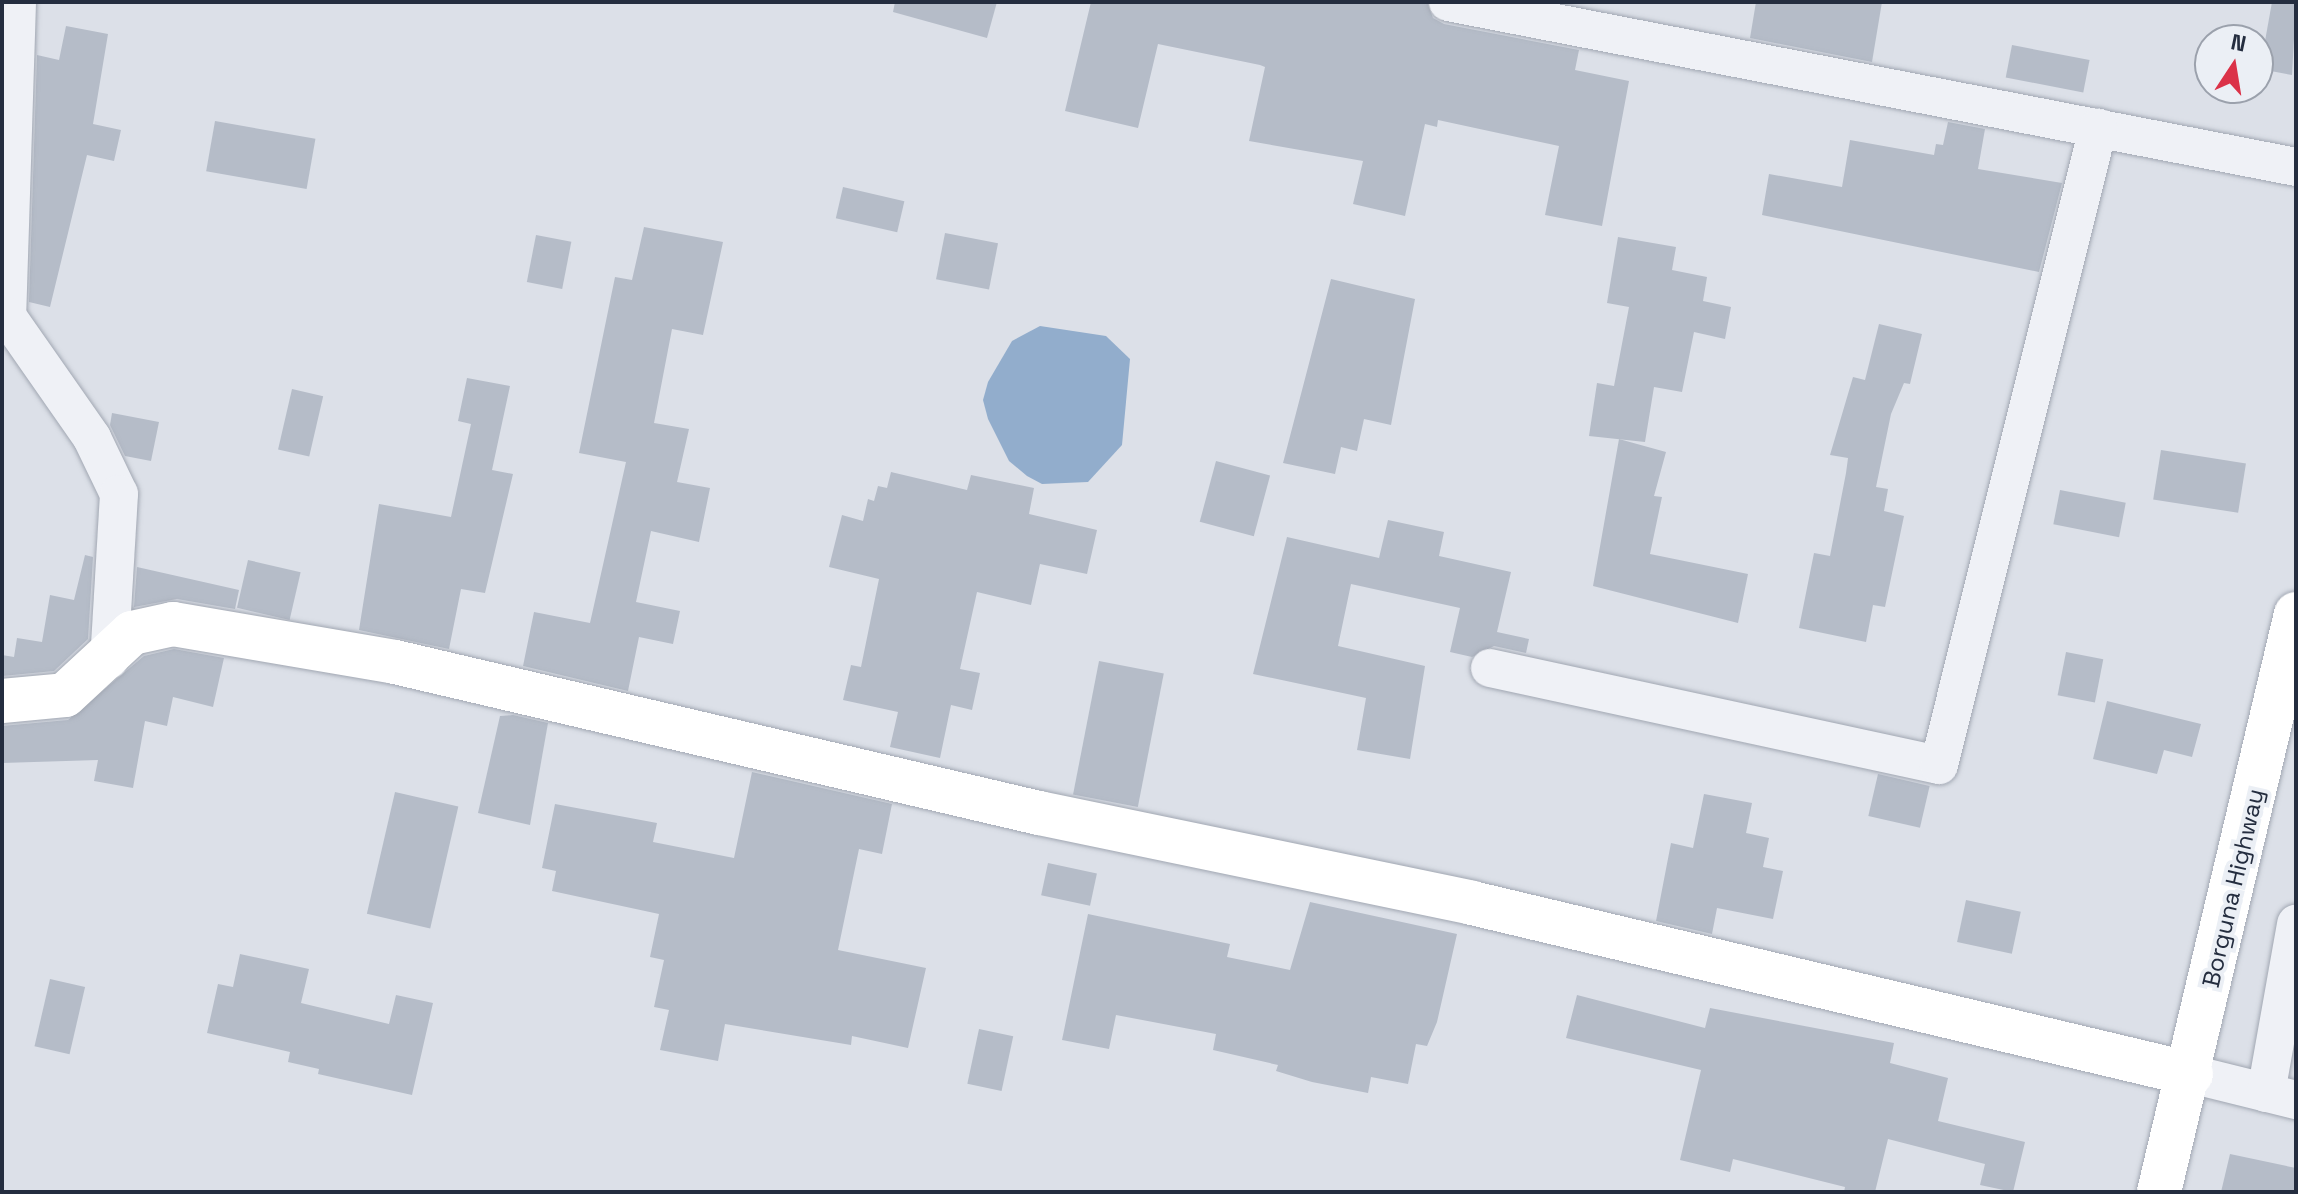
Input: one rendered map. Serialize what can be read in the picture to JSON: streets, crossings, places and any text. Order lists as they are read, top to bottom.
{
  "streets": {
    "street": ["Borguna Highway"]
  },
  "north": "top"
}
